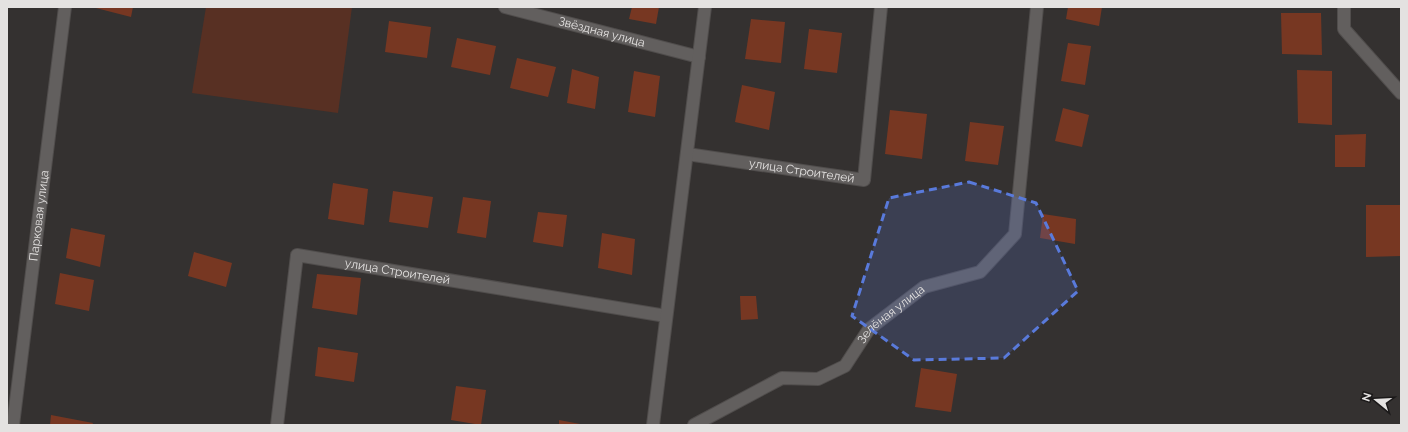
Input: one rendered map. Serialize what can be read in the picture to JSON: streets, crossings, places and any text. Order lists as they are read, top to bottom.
{
  "streets": {
    "street": [
      "Звёздная улица",
      "улица Строителей",
      "Парковая улица",
      "Зелёная улица"
    ]
  },
  "north": "left"
}
